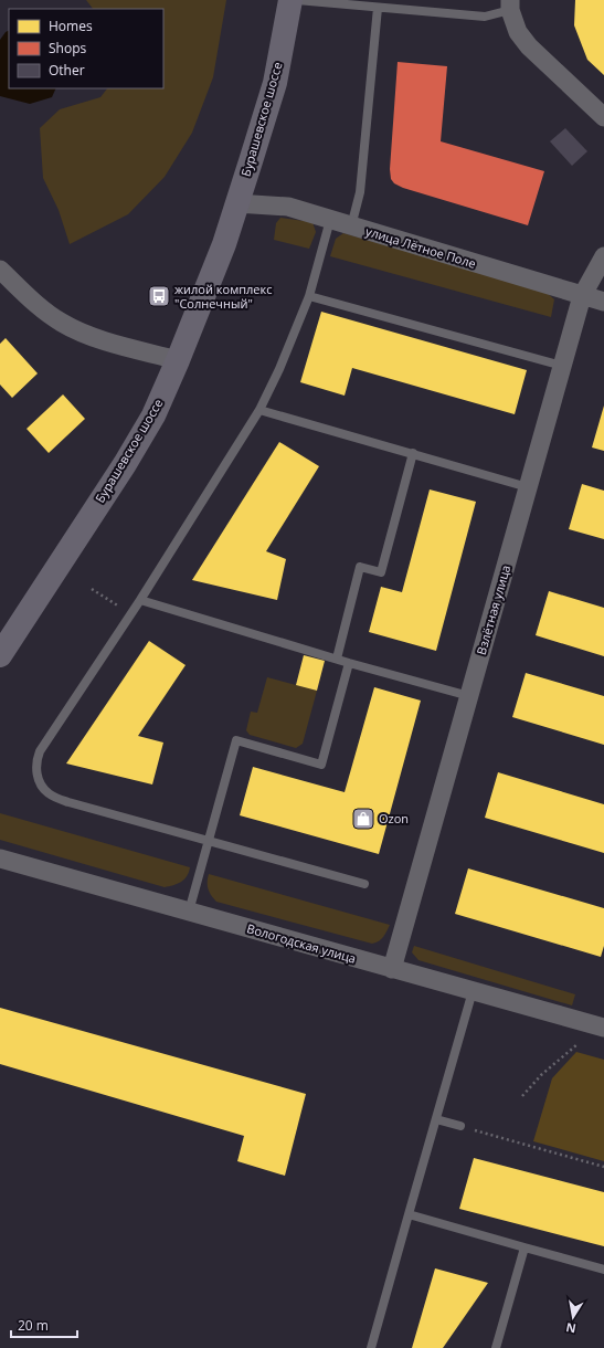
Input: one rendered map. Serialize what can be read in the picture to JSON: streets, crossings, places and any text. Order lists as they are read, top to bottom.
{
  "streets": {
    "main road": ["Бурашевское шоссе"],
    "street": ["улица Лётное Поле", "Взлётная улица", "Вологодская улица"]
  },
  "crossings": [
    ["Бурашевское шоссе", "улица Лётное Поле"],
    ["улица Лётное Поле", "Взлётная улица"],
    ["Взлётная улица", "Вологодская улица"]
  ],
  "places": {
    "bus stop": ["жилой комплекс \"Солнечный\""],
    "shop": ["Ozon"]
  },
  "legend": ["Homes", "Shops", "Other"],
  "scale_bar": "20 m",
  "north": "bottom"
}
